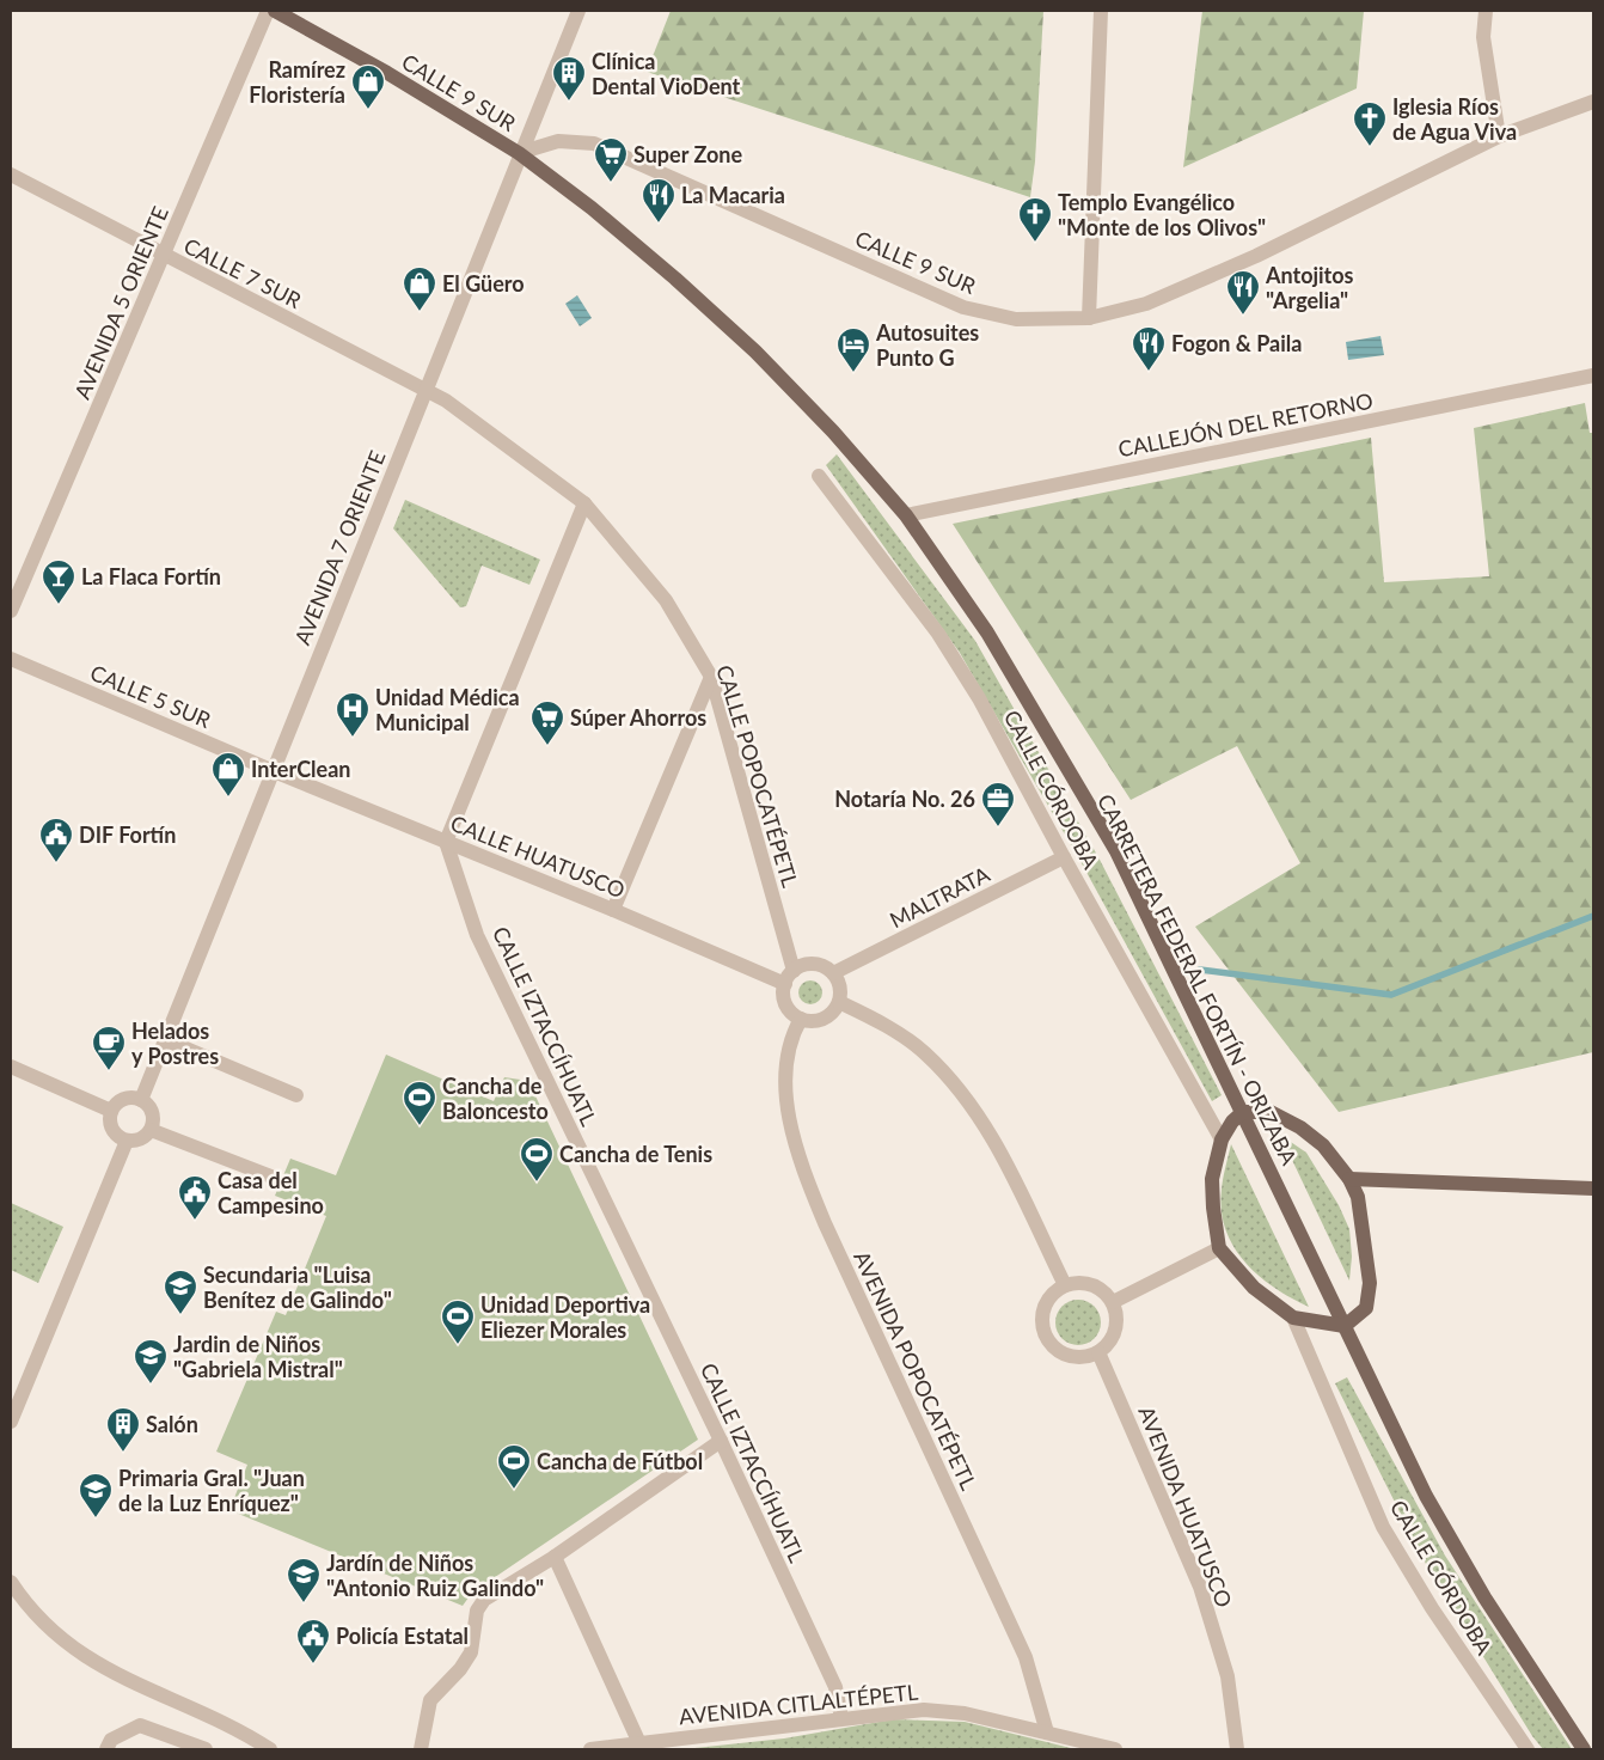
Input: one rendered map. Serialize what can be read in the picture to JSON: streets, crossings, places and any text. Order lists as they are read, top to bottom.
{
  "streets": {
    "main road": ["CALLE 9 SUR", "CARRETERA FEDERAL FORTÍN - ORIZABA"],
    "street": [
      "CALLE 7 SUR",
      "AVENIDA 5 ORIENTE",
      "CALLEJÓN DEL RETORNO",
      "AVENIDA 7 ORIENTE",
      "CALLE 5 SUR",
      "CALLE POPOCATÉPETL",
      "CALLE CÓRDOBA",
      "CALLE HUATUSCO",
      "MALTRATA",
      "CALLE IZTACCÍHUATL",
      "AVENIDA POPOCATÉPETL",
      "AVENIDA HUATUSCO",
      "AVENIDA CITLALTÉPETL"
    ]
  },
  "crossings": [
    ["CALLE 9 SUR", "AVENIDA 7 ORIENTE"],
    ["CALLE 9 SUR", "CARRETERA FEDERAL FORTÍN - ORIZABA"],
    ["CALLE 7 SUR", "AVENIDA 5 ORIENTE"],
    ["CALLE 7 SUR", "AVENIDA 7 ORIENTE"],
    ["CALLE 7 SUR", "CALLE POPOCATÉPETL"],
    ["CALLEJÓN DEL RETORNO", "CARRETERA FEDERAL FORTÍN - ORIZABA"],
    ["AVENIDA 7 ORIENTE", "CALLE 5 SUR"],
    ["AVENIDA 7 ORIENTE", "CALLE POPOCATÉPETL"],
    ["AVENIDA 7 ORIENTE", "CALLE HUATUSCO"],
    ["AVENIDA 7 ORIENTE", "CARRETERA FEDERAL FORTÍN - ORIZABA"],
    ["CALLE 5 SUR", "CALLE HUATUSCO"],
    ["CALLE POPOCATÉPETL", "CALLE HUATUSCO"],
    ["CALLE POPOCATÉPETL", "MALTRATA"],
    ["CALLE POPOCATÉPETL", "AVENIDA POPOCATÉPETL"],
    ["CALLE CÓRDOBA", "MALTRATA"],
    ["CALLE HUATUSCO", "MALTRATA"],
    ["CALLE HUATUSCO", "CALLE IZTACCÍHUATL"],
    ["CALLE HUATUSCO", "AVENIDA POPOCATÉPETL"],
    ["MALTRATA", "AVENIDA POPOCATÉPETL"],
    ["CALLE IZTACCÍHUATL", "AVENIDA CITLALTÉPETL"],
    ["AVENIDA POPOCATÉPETL", "AVENIDA CITLALTÉPETL"]
  ],
  "places": {
    "building": ["Clínica Dental VioDent", "Salón"],
    "shop": ["Ramírez Floristería", "El Güero", "InterClean"],
    "church": ["Iglesia Ríos de Agua Viva", "Templo Evangélico \"Monte de los Olivos\""],
    "supermarket": ["Super Zone", "Súper Ahorros"],
    "restaurant": ["La Macaria", "Antojitos \"Argelia\"", "Fogon & Paila"],
    "hotel": ["Autosuites Punto G"],
    "bar": ["La Flaca Fortín"],
    "hospital": ["Unidad Médica Municipal"],
    "office": ["Notaría No. 26"],
    "public building": ["DIF Fortín", "Casa del Campesino", "Policía Estatal"],
    "cafe": ["Helados y Postres"],
    "sports": [
      "Cancha de Baloncesto",
      "Cancha de Tenis",
      "Unidad Deportiva Eliezer Morales",
      "Cancha de Fútbol"
    ],
    "school or university": [
      "Secundaria \"Luisa Benítez de Galindo\"",
      "Jardin de Niños \"Gabriela Mistral\"",
      "Primaria Gral. \"Juan de la Luz Enríquez\"",
      "Jardín de Niños \"Antonio Ruiz Galindo\""
    ]
  }
}
